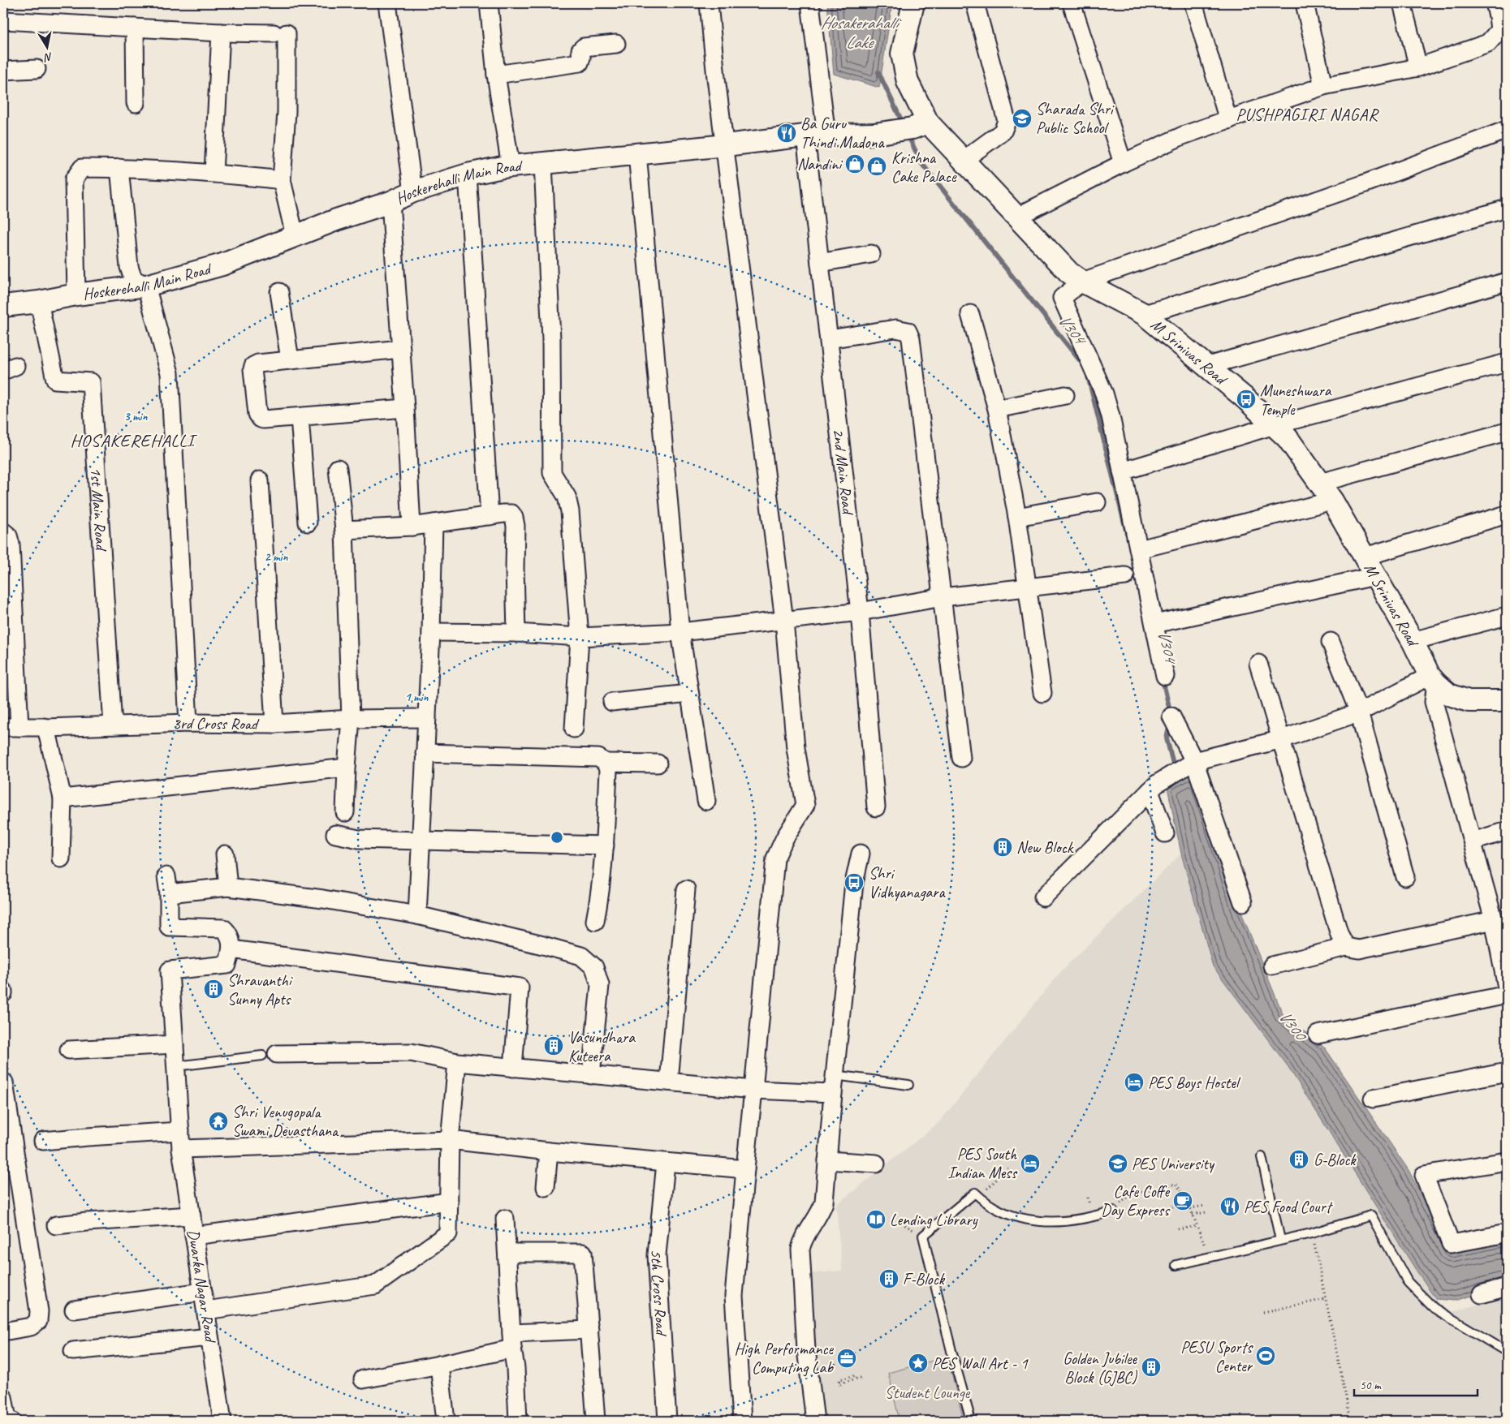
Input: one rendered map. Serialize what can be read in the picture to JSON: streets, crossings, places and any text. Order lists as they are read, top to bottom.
{
  "streets": {
    "street": [
      "Hoskerehalli Main Road",
      "M Srinivas Road",
      "2nd Main Road",
      "1st Main Road",
      "3rd Cross Road",
      "Dwarka Nagar Road",
      "5th Cross Road"
    ]
  },
  "crossings": [
    ["Hoskerehalli Main Road", "M Srinivas Road"],
    ["Hoskerehalli Main Road", "2nd Main Road"],
    ["Hoskerehalli Main Road", "1st Main Road"],
    ["1st Main Road", "3rd Cross Road"]
  ],
  "districts": ["PUSHPAGIRI NAGAR", "HOSAKEREHALLI"],
  "water": ["Hosakerahalli Lake", "V304", "V300"],
  "parks": ["Student Lounge"],
  "places": {
    "school or university": ["Sharada Shri Public School", "PES University"],
    "restaurant": ["Ba Guru Thindi Madona", "PES Food Court"],
    "shop": ["Nandini", "Krishna Cake Palace"],
    "bus stop": ["Muneshwara Temple", "Shri Vidhyanagara"],
    "building": [
      "New Block",
      "Shravanthi Sunny Apts",
      "Vasundhara Kuteera",
      "G-Block",
      "F-Block",
      "Golden Jubilee Block (GJBC)"
    ],
    "hotel": ["PES Boys Hostel", "PES South Indian Mess"],
    "temple": ["Shri Venugopala Swami Devasthana"],
    "cafe": ["Cafe Coffe Day Express"],
    "library": ["Lending Library"],
    "sports": ["PESU Sports Center"],
    "office": ["High Performance Computing Lab"],
    "place": ["PES Wall Art - 1"]
  },
  "scale_bar": "50 m",
  "north": "bottom",
  "rings": ["3 min", "2 min", "1 min"]
}
